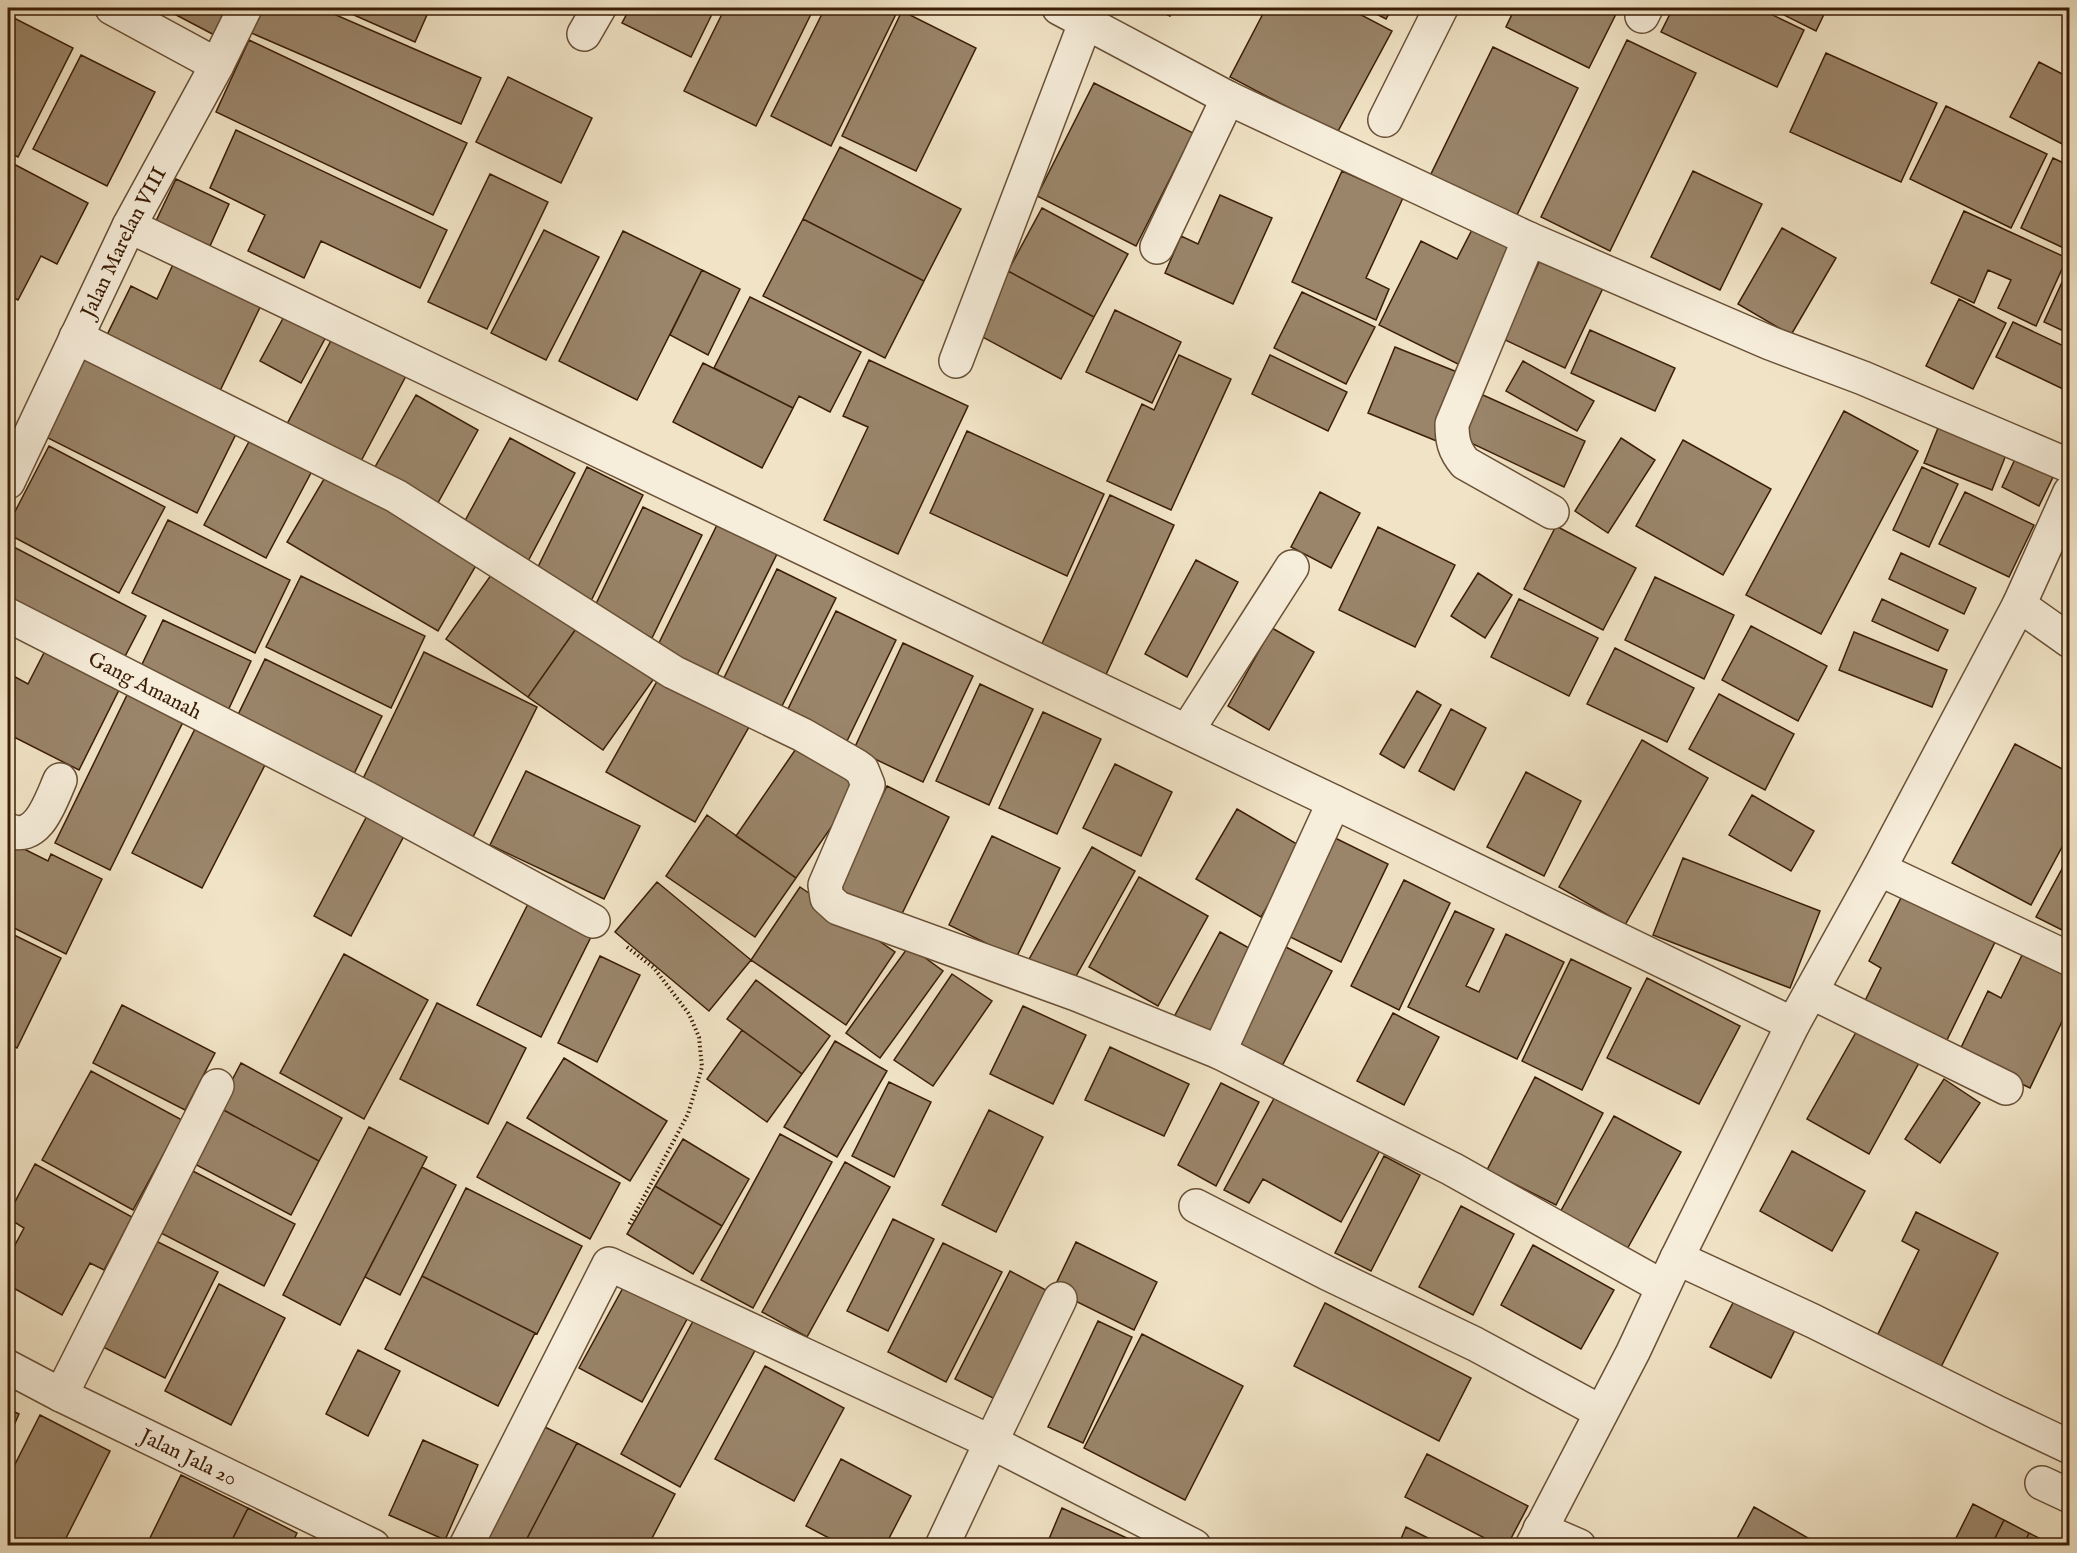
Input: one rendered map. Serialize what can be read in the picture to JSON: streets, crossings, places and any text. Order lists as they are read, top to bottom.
{
  "streets": {
    "street": ["Jalan Marelan VIII", "Gang Amanah", "Jalan Jala 20"]
  }
}
